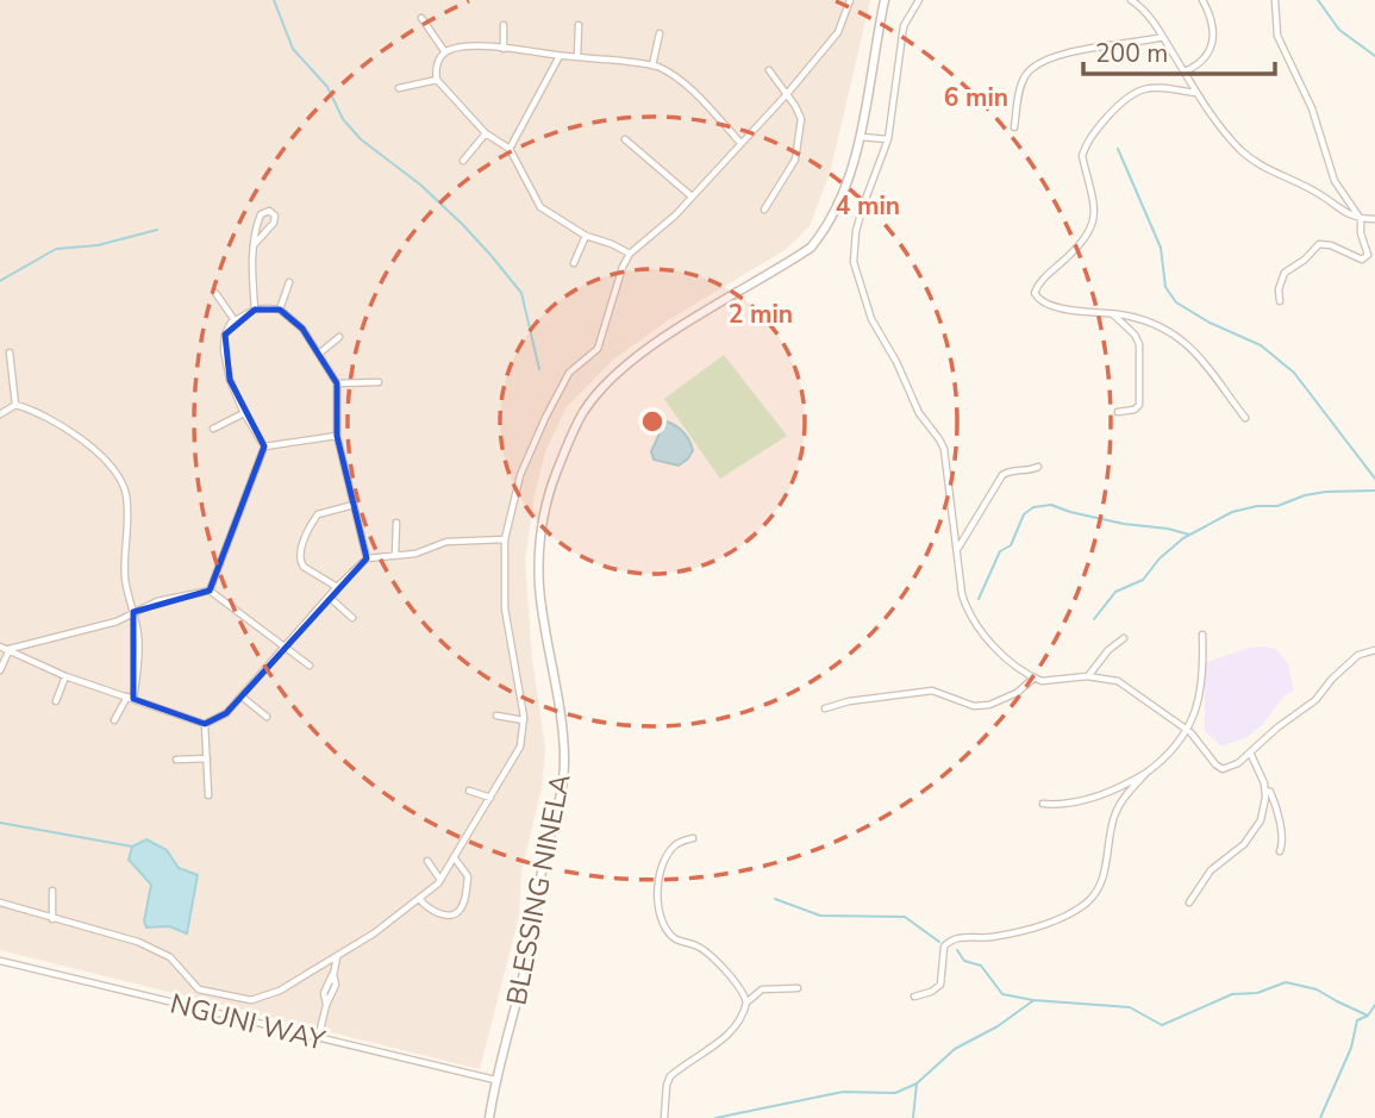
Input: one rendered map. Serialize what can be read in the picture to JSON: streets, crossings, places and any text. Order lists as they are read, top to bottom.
{
  "streets": {
    "street": ["BLESSING NINELA", "NGUNI WAY"]
  },
  "crossings": [
    ["BLESSING NINELA", "NGUNI WAY"]
  ],
  "scale_bar": "200 m",
  "rings": ["6 min", "4 min", "2 min"]
}
